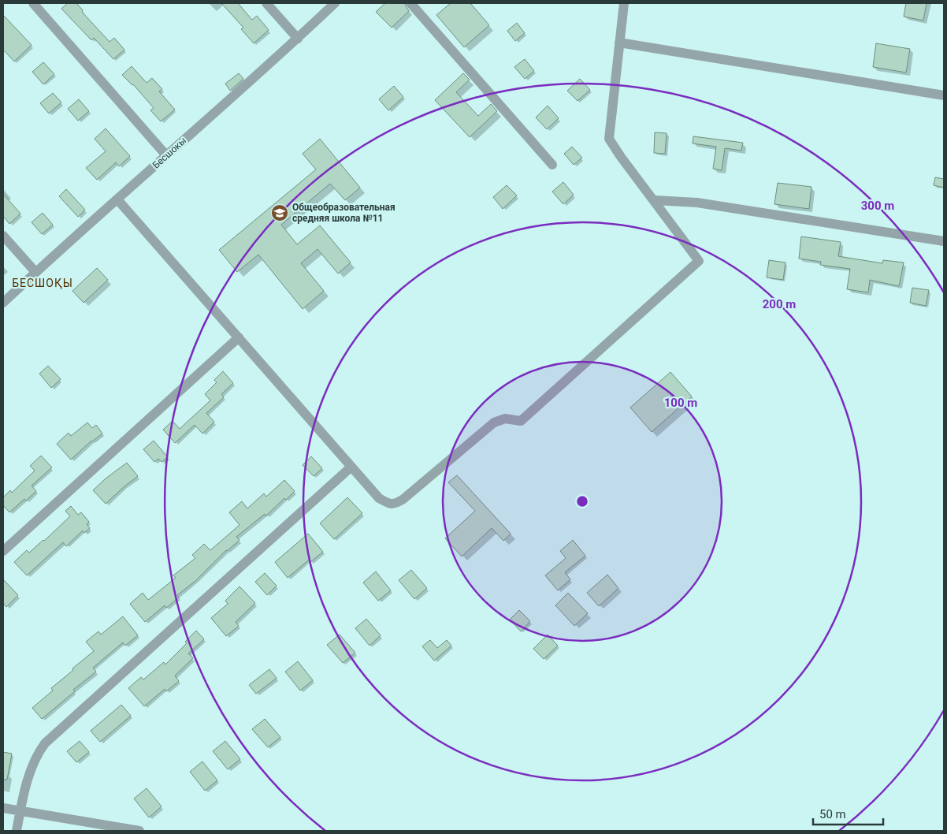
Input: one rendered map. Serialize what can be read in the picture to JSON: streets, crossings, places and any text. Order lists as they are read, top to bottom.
{
  "streets": {
    "street": ["Бесшокы"]
  },
  "districts": ["БЕСШОҚЫ"],
  "places": {
    "school or university": ["Общеобразовательная средняя школа №11"]
  },
  "scale_bar": "50 m",
  "rings": ["300 m", "200 m", "100 m"]
}
